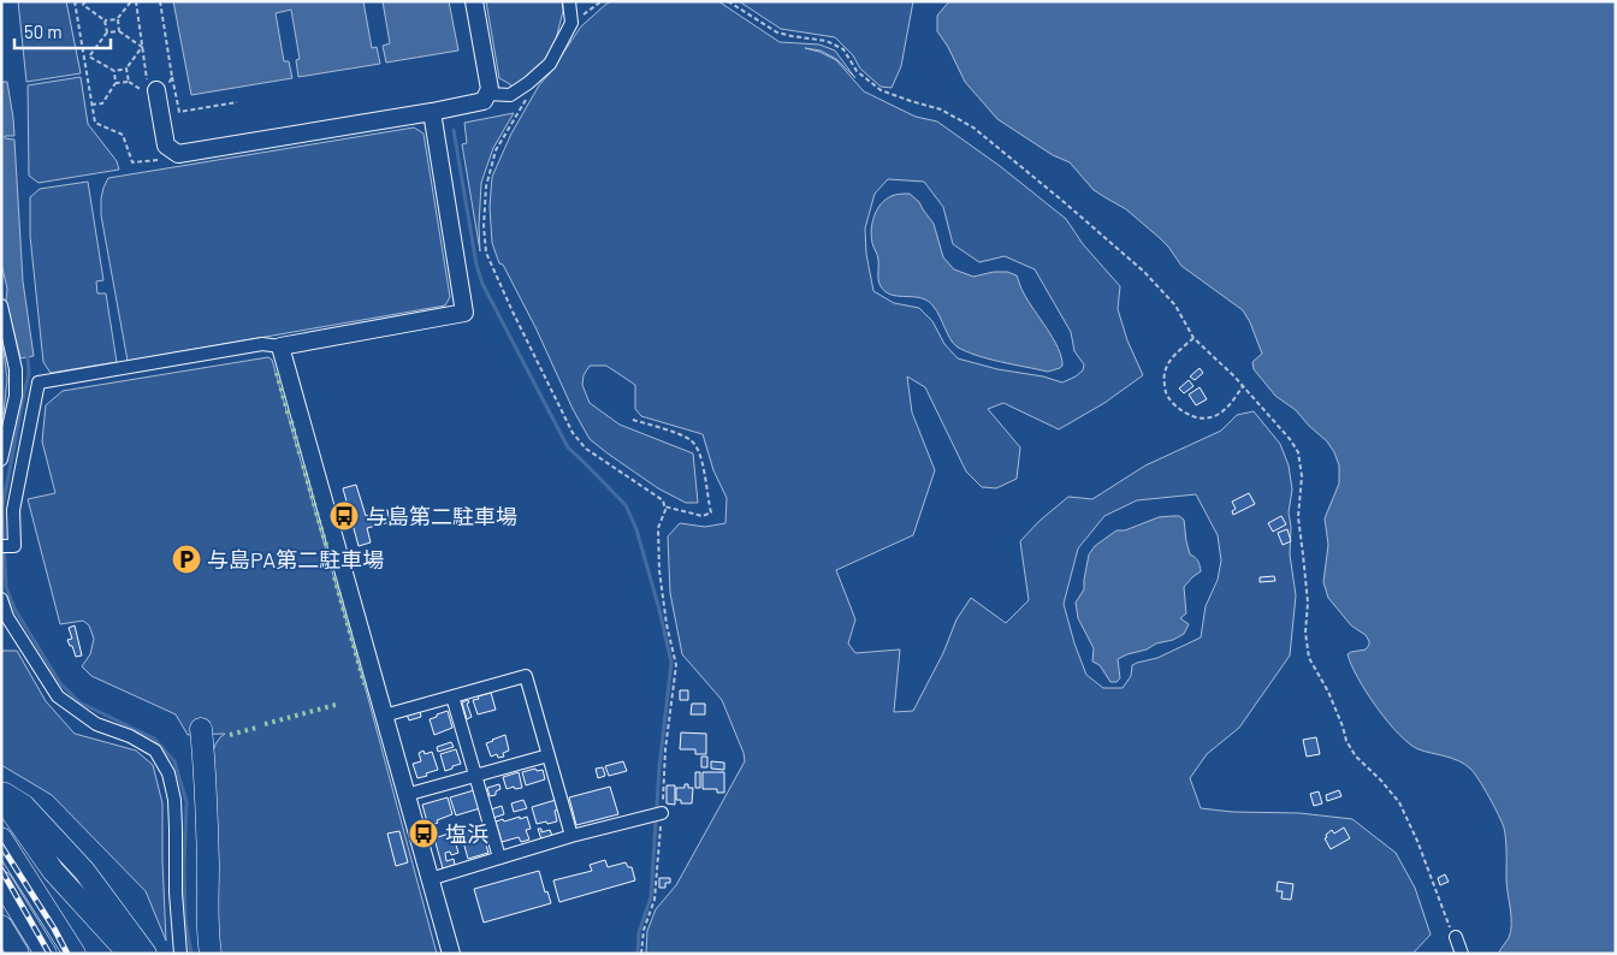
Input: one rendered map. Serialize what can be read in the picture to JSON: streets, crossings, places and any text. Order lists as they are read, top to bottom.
{
  "places": {
    "bus stop": ["与島第二駐車場", "塩浜"],
    "parking": ["与島PA第二駐車場"]
  },
  "scale_bar": "50 m"
}
